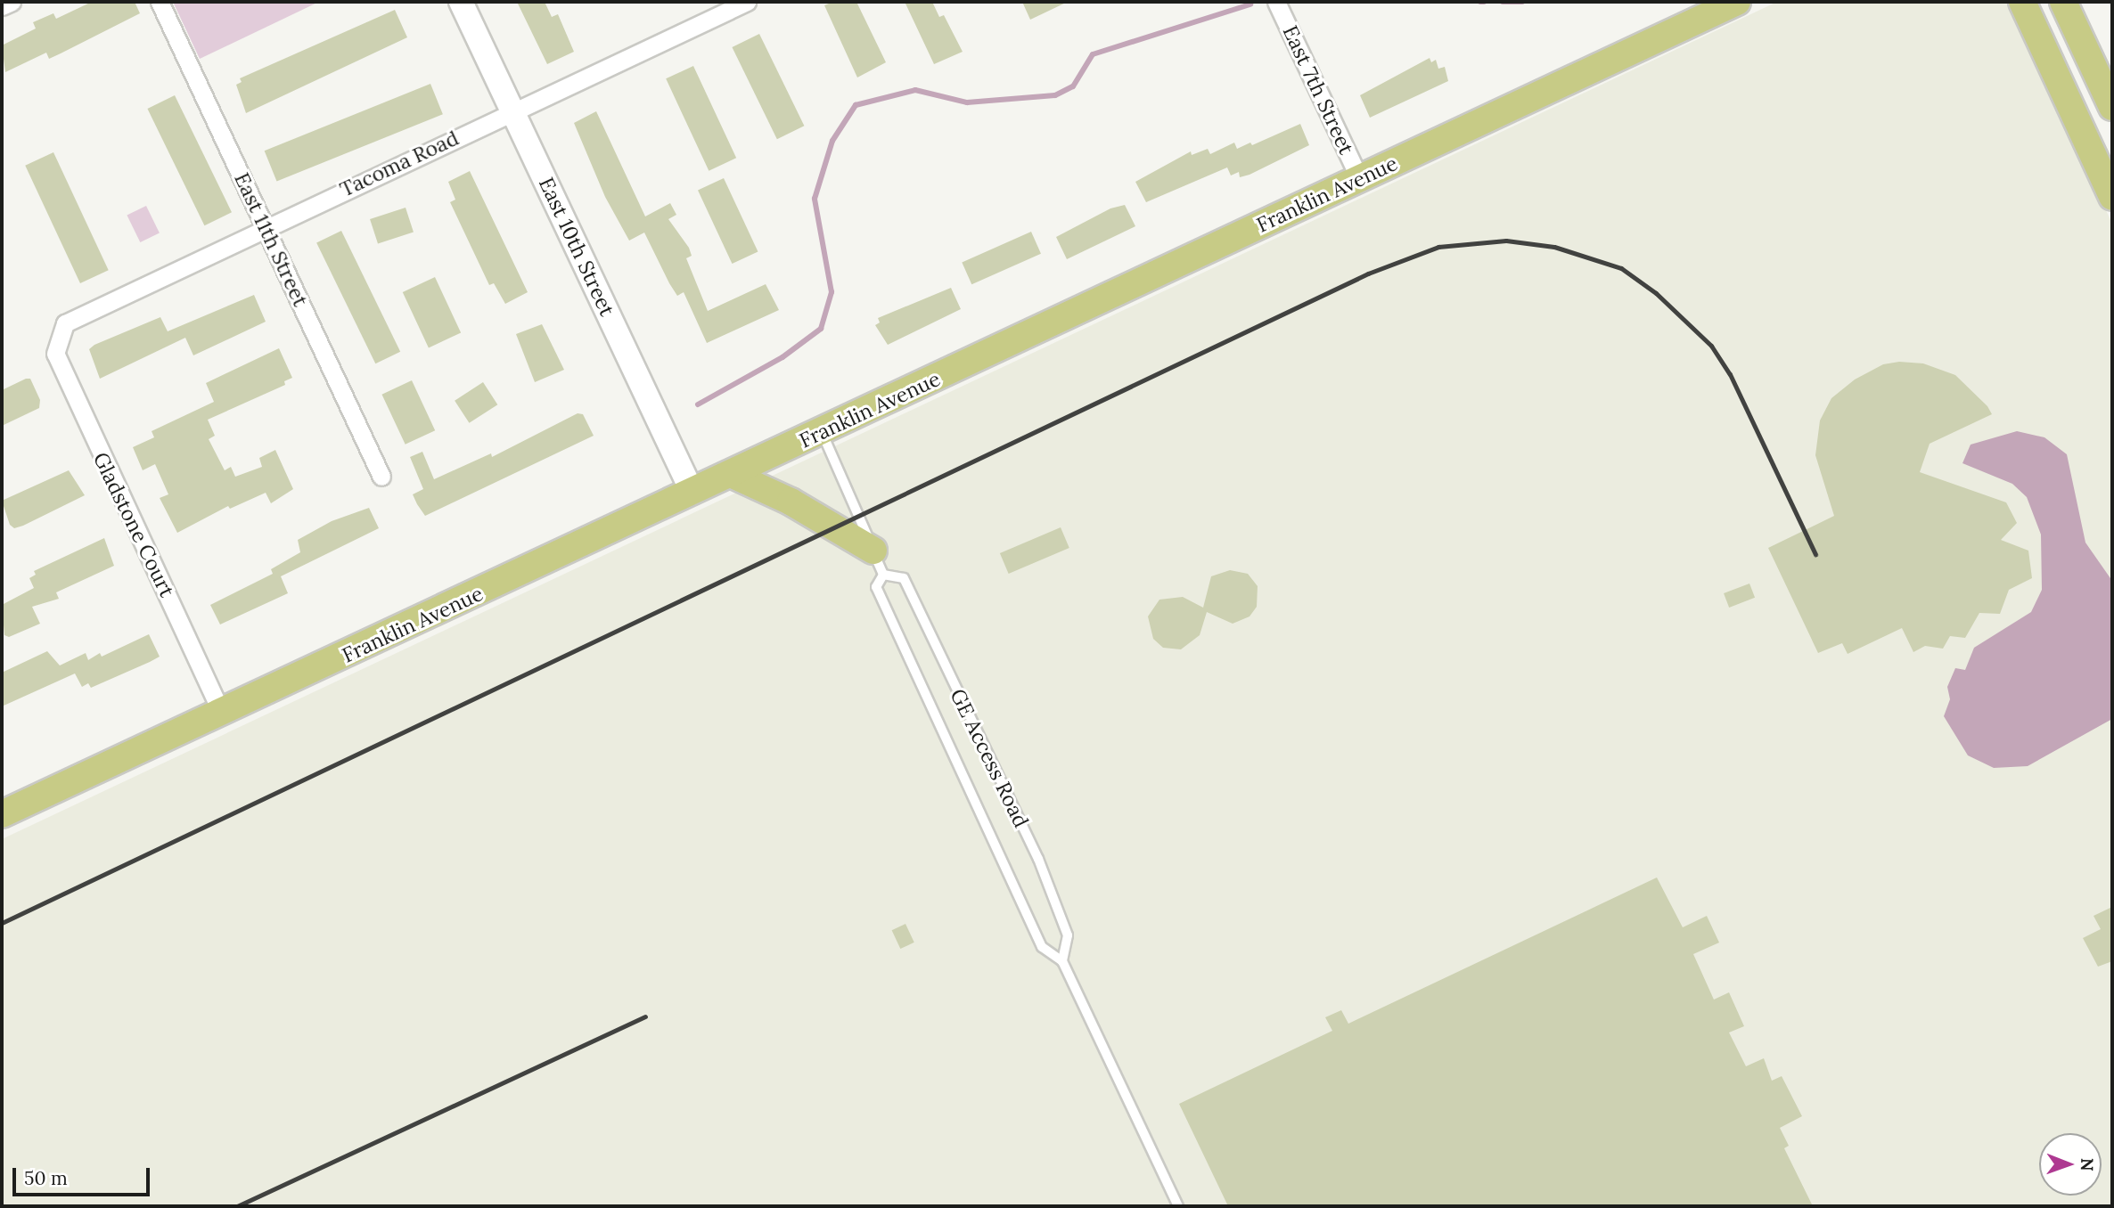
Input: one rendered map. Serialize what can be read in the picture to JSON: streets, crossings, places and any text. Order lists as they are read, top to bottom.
{
  "streets": {
    "main road": ["Franklin Avenue"],
    "street": [
      "East 7th Street",
      "Tacoma Road",
      "East 11th Street",
      "East 10th Street",
      "Gladstone Court"
    ],
    "lane": ["GE Access Road"]
  },
  "crossings": [
    ["East 7th Street", "Franklin Avenue"],
    ["Tacoma Road", "East 11th Street"],
    ["Tacoma Road", "East 10th Street"],
    ["Tacoma Road", "Gladstone Court"],
    ["Franklin Avenue", "East 10th Street"],
    ["Franklin Avenue", "Gladstone Court"],
    ["Franklin Avenue", "GE Access Road"]
  ],
  "scale_bar": "50 m",
  "north": "right"
}
